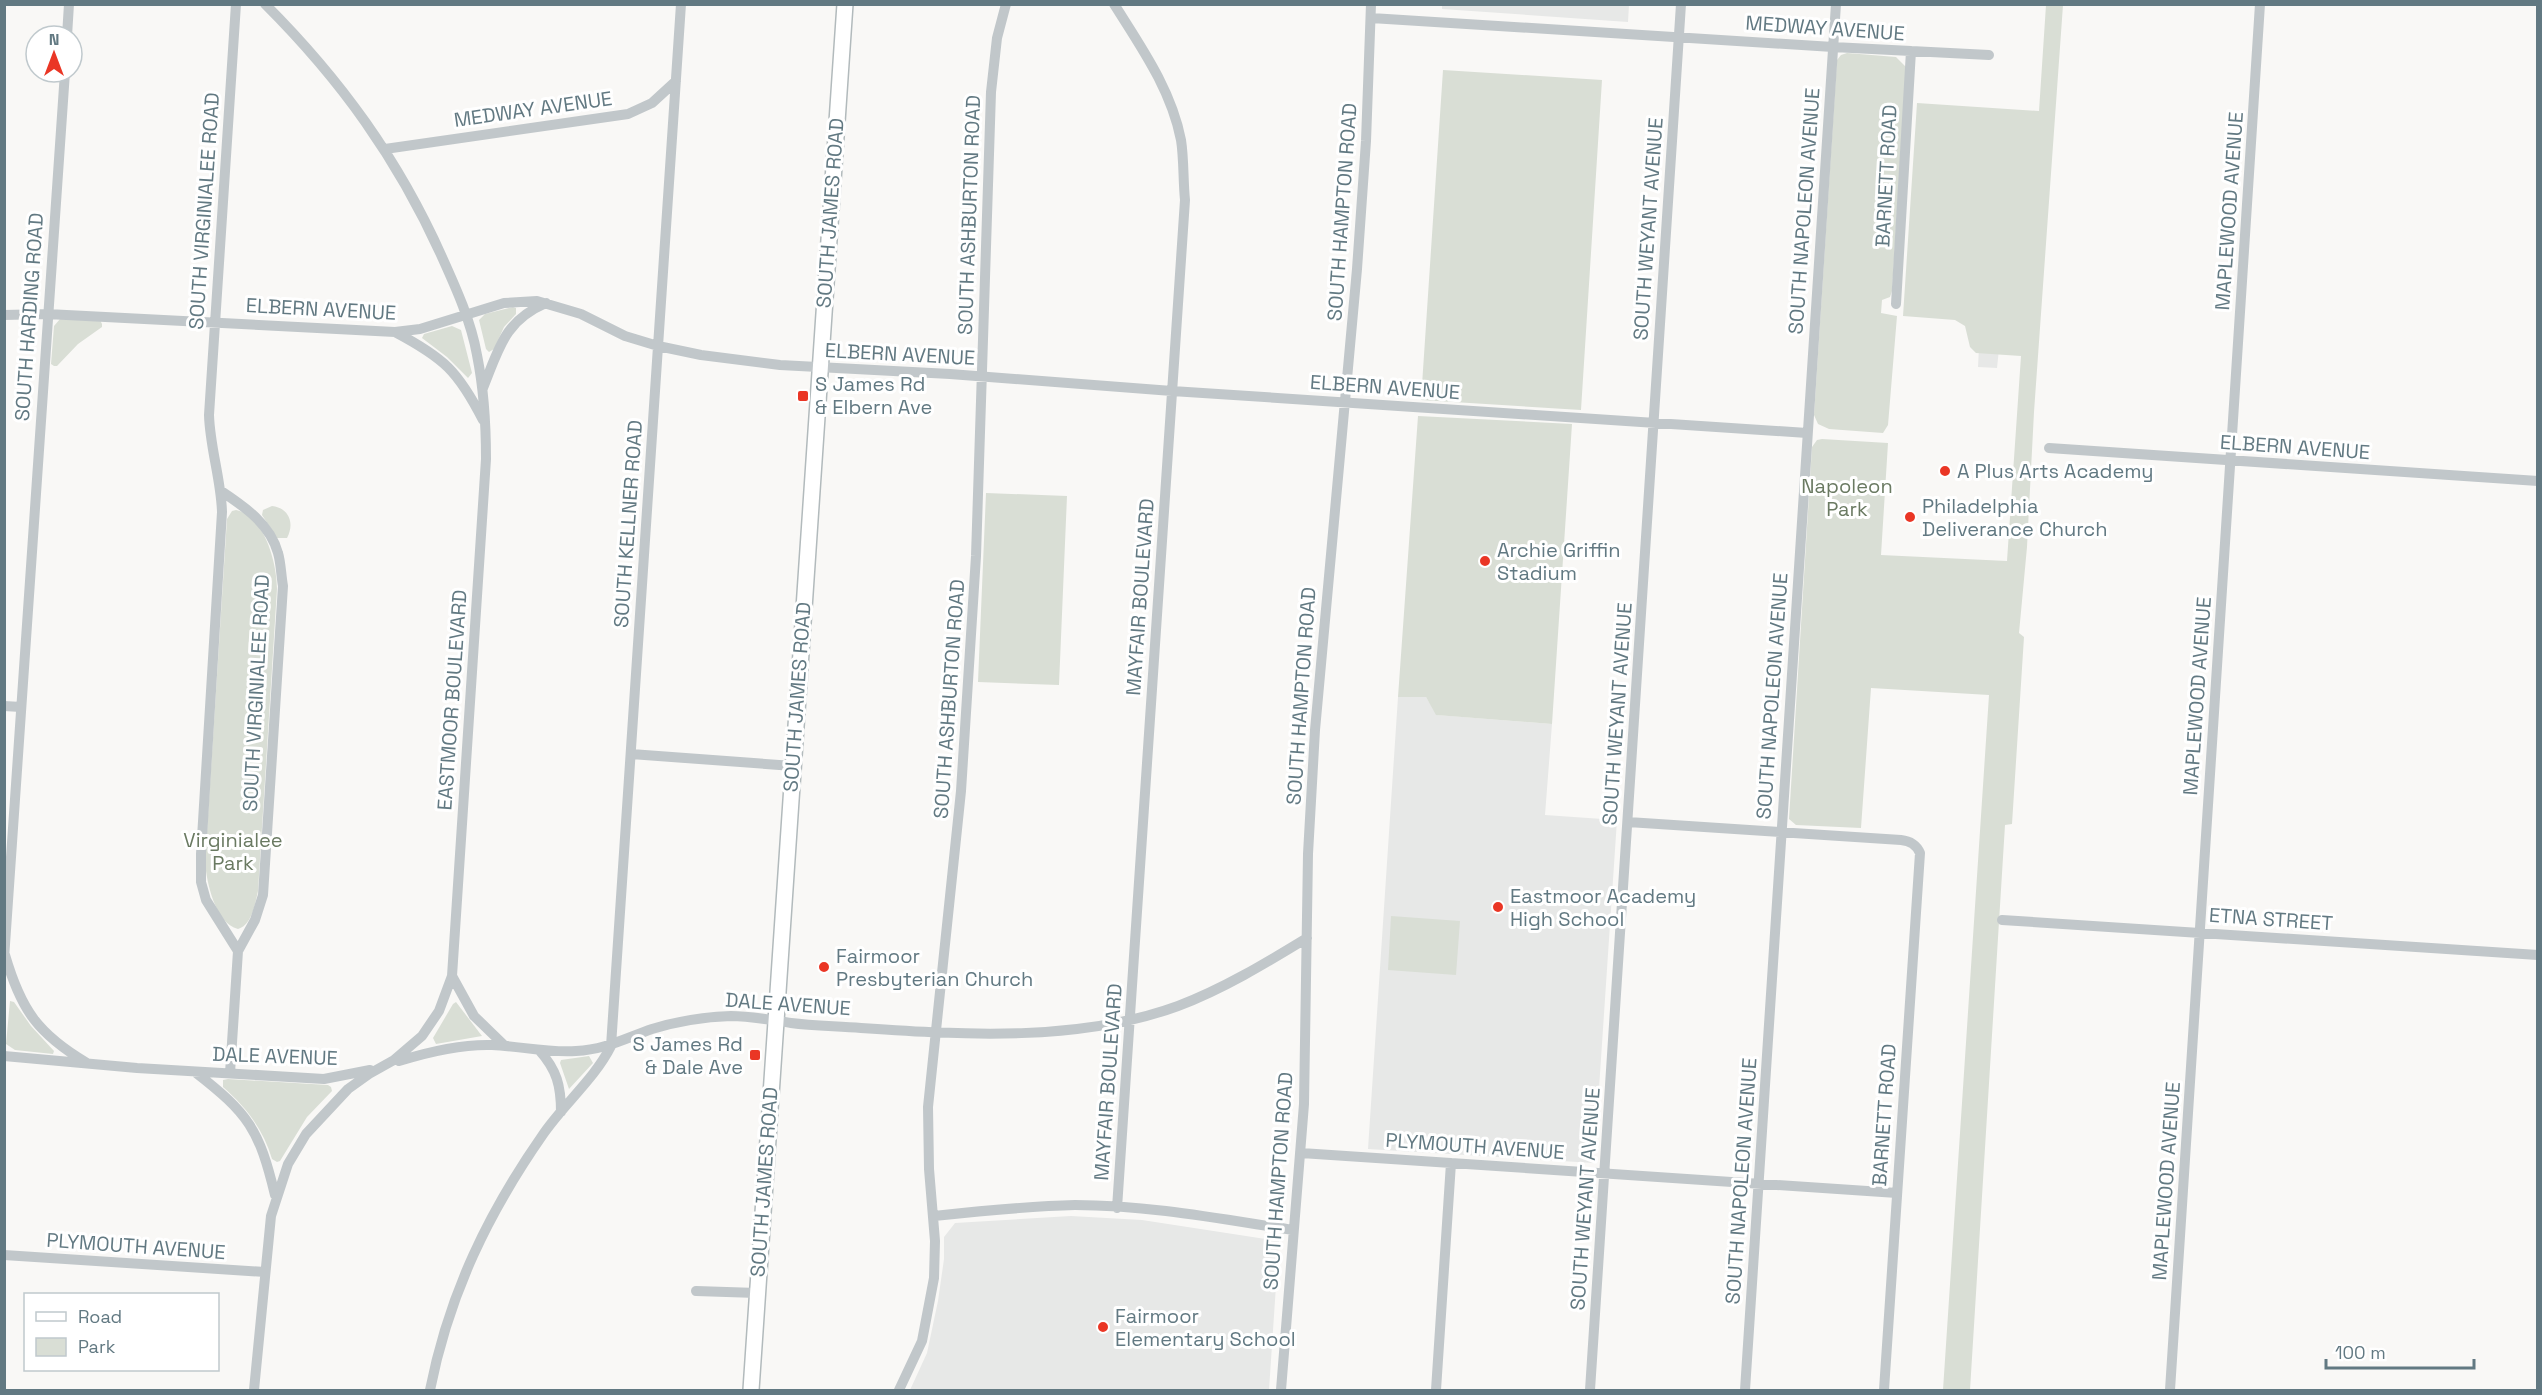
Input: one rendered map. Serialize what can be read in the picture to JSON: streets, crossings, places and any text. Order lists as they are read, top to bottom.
{
  "streets": {
    "main road": ["SOUTH JAMES ROAD"],
    "street": [
      "MEDWAY AVENUE",
      "BARNETT ROAD",
      "SOUTH VIRGINIALEE ROAD",
      "SOUTH NAPOLEON AVENUE",
      "MAPLEWOOD AVENUE",
      "SOUTH HAMPTON ROAD",
      "SOUTH ASHBURTON ROAD",
      "SOUTH WEYANT AVENUE",
      "ELBERN AVENUE",
      "SOUTH HARDING ROAD",
      "SOUTH KELLNER ROAD",
      "MAYFAIR BOULEVARD",
      "EASTMOOR BOULEVARD",
      "ETNA STREET",
      "DALE AVENUE",
      "PLYMOUTH AVENUE"
    ]
  },
  "crossings": [
    ["MEDWAY AVENUE", "BARNETT ROAD"],
    ["MEDWAY AVENUE", "SOUTH NAPOLEON AVENUE"],
    ["MEDWAY AVENUE", "SOUTH HAMPTON ROAD"],
    ["MEDWAY AVENUE", "SOUTH WEYANT AVENUE"],
    ["MEDWAY AVENUE", "SOUTH KELLNER ROAD"],
    ["MEDWAY AVENUE", "EASTMOOR BOULEVARD"],
    ["BARNETT ROAD", "SOUTH NAPOLEON AVENUE"],
    ["BARNETT ROAD", "PLYMOUTH AVENUE"],
    ["SOUTH VIRGINIALEE ROAD", "ELBERN AVENUE"],
    ["SOUTH VIRGINIALEE ROAD", "DALE AVENUE"],
    ["SOUTH NAPOLEON AVENUE", "ELBERN AVENUE"],
    ["SOUTH NAPOLEON AVENUE", "PLYMOUTH AVENUE"],
    ["MAPLEWOOD AVENUE", "ELBERN AVENUE"],
    ["MAPLEWOOD AVENUE", "ETNA STREET"],
    ["SOUTH HAMPTON ROAD", "ELBERN AVENUE"],
    ["SOUTH HAMPTON ROAD", "DALE AVENUE"],
    ["SOUTH HAMPTON ROAD", "PLYMOUTH AVENUE"],
    ["SOUTH JAMES ROAD", "ELBERN AVENUE"],
    ["SOUTH JAMES ROAD", "DALE AVENUE"],
    ["SOUTH ASHBURTON ROAD", "ELBERN AVENUE"],
    ["SOUTH ASHBURTON ROAD", "DALE AVENUE"],
    ["SOUTH WEYANT AVENUE", "ELBERN AVENUE"],
    ["SOUTH WEYANT AVENUE", "PLYMOUTH AVENUE"],
    ["ELBERN AVENUE", "SOUTH HARDING ROAD"],
    ["ELBERN AVENUE", "SOUTH KELLNER ROAD"],
    ["ELBERN AVENUE", "MAYFAIR BOULEVARD"],
    ["ELBERN AVENUE", "EASTMOOR BOULEVARD"],
    ["SOUTH HARDING ROAD", "DALE AVENUE"],
    ["SOUTH KELLNER ROAD", "DALE AVENUE"],
    ["MAYFAIR BOULEVARD", "DALE AVENUE"],
    ["EASTMOOR BOULEVARD", "DALE AVENUE"],
    ["EASTMOOR BOULEVARD", "PLYMOUTH AVENUE"]
  ],
  "parks": ["Napoleon Park", "Virginialee Park"],
  "places": {
    "transit": ["S James Rd & Elbern Ave", "S James Rd & Dale Ave"],
    "other": [
      "A Plus Arts Academy",
      "Philadelphia Deliverance Church",
      "Archie Griffin Stadium",
      "Eastmoor Academy High School",
      "Fairmoor Presbyterian Church",
      "Fairmoor Elementary School"
    ]
  },
  "legend": ["Road", "Park"],
  "scale_bar": "100 m",
  "north": "top"
}
